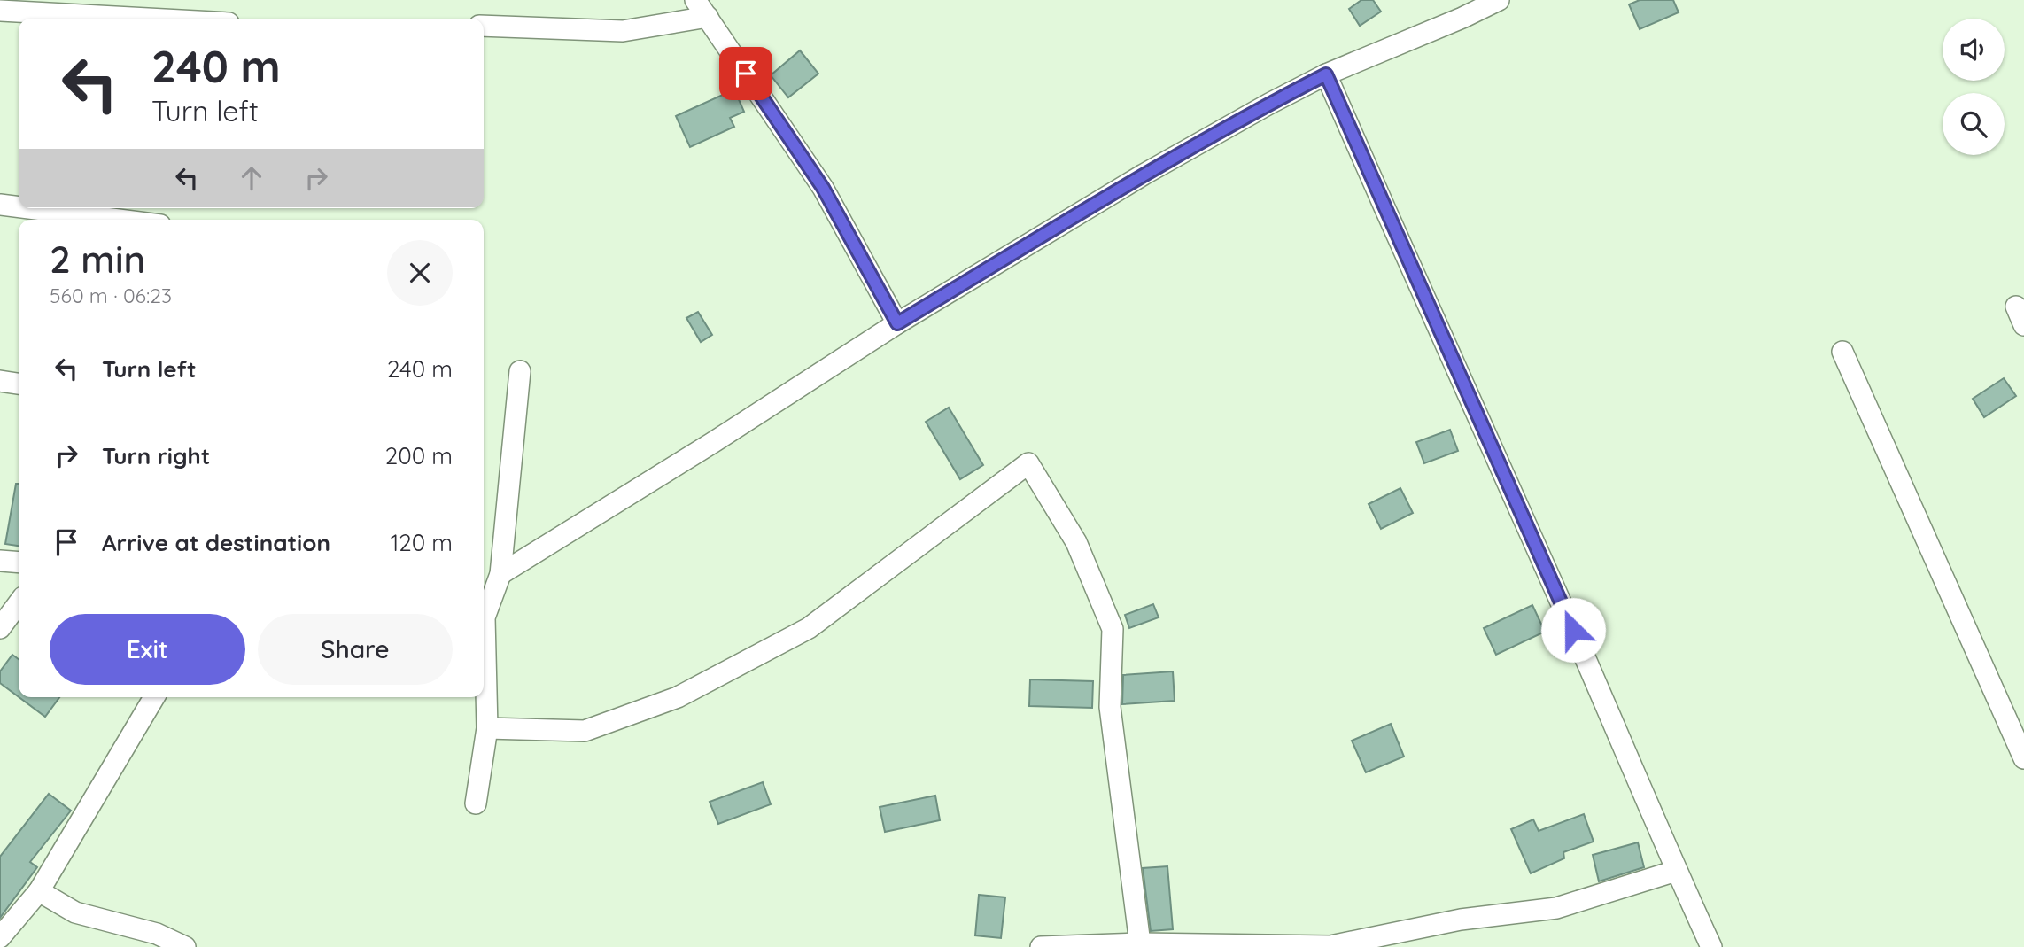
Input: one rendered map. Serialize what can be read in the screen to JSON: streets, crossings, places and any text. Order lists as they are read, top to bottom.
{
  "page": {
    "turn": ["240 m", "Turn left"],
    "heading": ["2 min", "560 m · 06:23"],
    "list": [
      {
        "name": "Turn left",
        "value": "240 m"
      },
      {
        "name": "Turn right",
        "value": "200 m"
      },
      {
        "name": "Arrive at destination",
        "value": "120 m"
      }
    ],
    "buttons": ["Exit", "Share"]
  }
}
